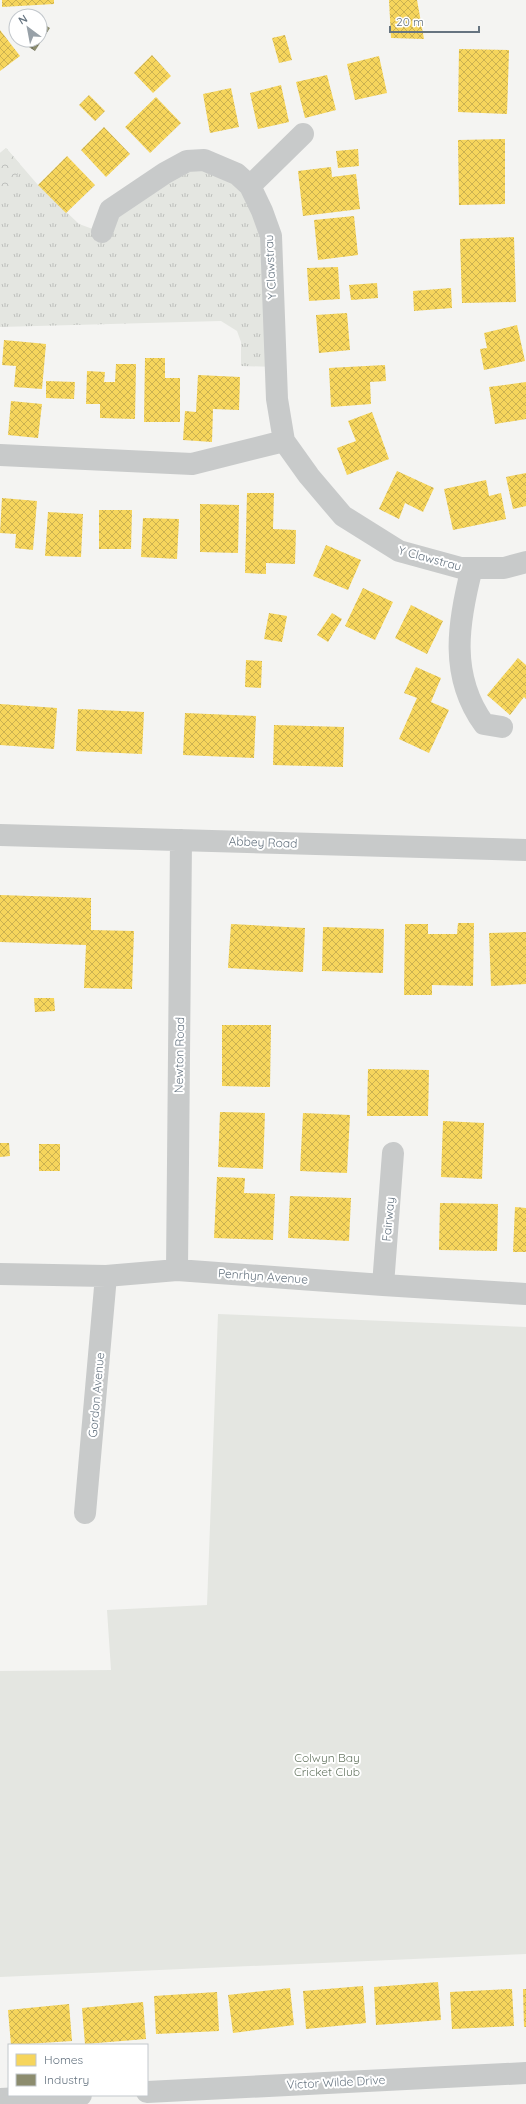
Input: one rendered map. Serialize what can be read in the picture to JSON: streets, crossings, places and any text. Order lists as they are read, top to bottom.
{
  "streets": {
    "street": [
      "Y Clawstrau",
      "Abbey Road",
      "Newton Road",
      "Fairway",
      "Penrhyn Avenue",
      "Gordon Avenue",
      "Victor Wilde Drive"
    ]
  },
  "crossings": [
    ["Abbey Road", "Newton Road"],
    ["Newton Road", "Penrhyn Avenue"],
    ["Fairway", "Penrhyn Avenue"],
    ["Penrhyn Avenue", "Gordon Avenue"]
  ],
  "parks": ["Colwyn Bay Cricket Club"],
  "legend": ["Homes", "Industry"],
  "scale_bar": "20 m",
  "north": "top left"
}
